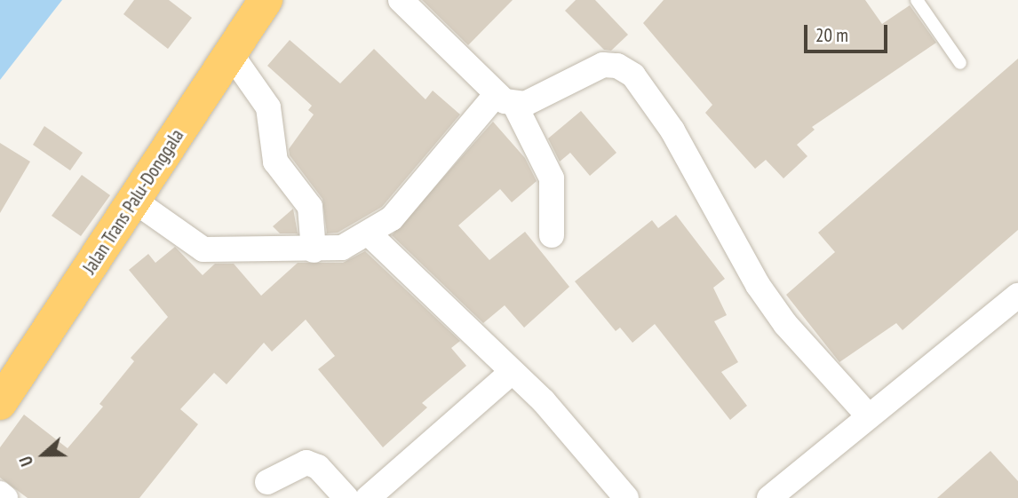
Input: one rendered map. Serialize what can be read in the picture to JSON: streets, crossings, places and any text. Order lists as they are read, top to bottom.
{
  "streets": {
    "highway": ["Jalan Trans Palu-Donggala"]
  },
  "scale_bar": "20 m",
  "north": "left"
}
